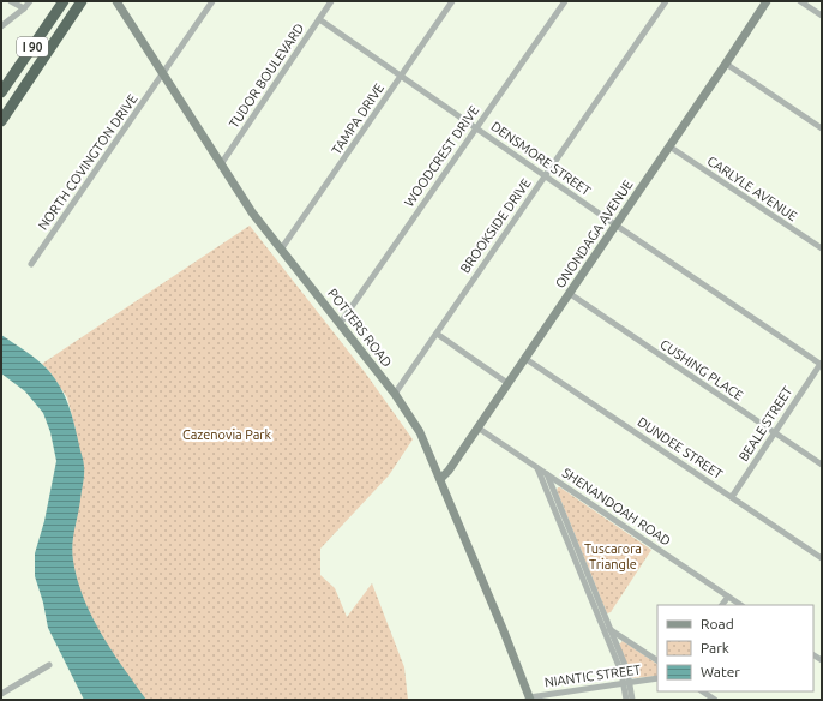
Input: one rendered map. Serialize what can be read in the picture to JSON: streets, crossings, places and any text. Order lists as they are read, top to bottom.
{
  "streets": {
    "highway": ["I 90"],
    "street": [
      "TUDOR BOULEVARD",
      "TAMPA DRIVE",
      "WOODCREST DRIVE",
      "DENSMORE STREET",
      "NORTH COVINGTON DRIVE",
      "CARLYLE AVENUE",
      "BROOKSIDE DRIVE",
      "ONONDAGA AVENUE",
      "POTTERS ROAD",
      "CUSHING PLACE",
      "BEALE STREET",
      "DUNDEE STREET",
      "SHENANDOAH ROAD",
      "NIANTIC STREET"
    ]
  },
  "crossings": [
    ["TUDOR BOULEVARD", "DENSMORE STREET"],
    ["TUDOR BOULEVARD", "POTTERS ROAD"],
    ["TAMPA DRIVE", "DENSMORE STREET"],
    ["TAMPA DRIVE", "POTTERS ROAD"],
    ["WOODCREST DRIVE", "DENSMORE STREET"],
    ["WOODCREST DRIVE", "POTTERS ROAD"],
    ["DENSMORE STREET", "BROOKSIDE DRIVE"],
    ["DENSMORE STREET", "ONONDAGA AVENUE"],
    ["DENSMORE STREET", "BEALE STREET"],
    ["NORTH COVINGTON DRIVE", "POTTERS ROAD"],
    ["CARLYLE AVENUE", "ONONDAGA AVENUE"],
    ["BROOKSIDE DRIVE", "POTTERS ROAD"],
    ["ONONDAGA AVENUE", "POTTERS ROAD"],
    ["ONONDAGA AVENUE", "CUSHING PLACE"],
    ["ONONDAGA AVENUE", "DUNDEE STREET"],
    ["ONONDAGA AVENUE", "SHENANDOAH ROAD"],
    ["POTTERS ROAD", "NIANTIC STREET"],
    ["CUSHING PLACE", "BEALE STREET"],
    ["BEALE STREET", "DUNDEE STREET"]
  ],
  "parks": ["Cazenovia Park", "Tuscarora Triangle"],
  "legend": ["Road", "Park", "Water"]
}
